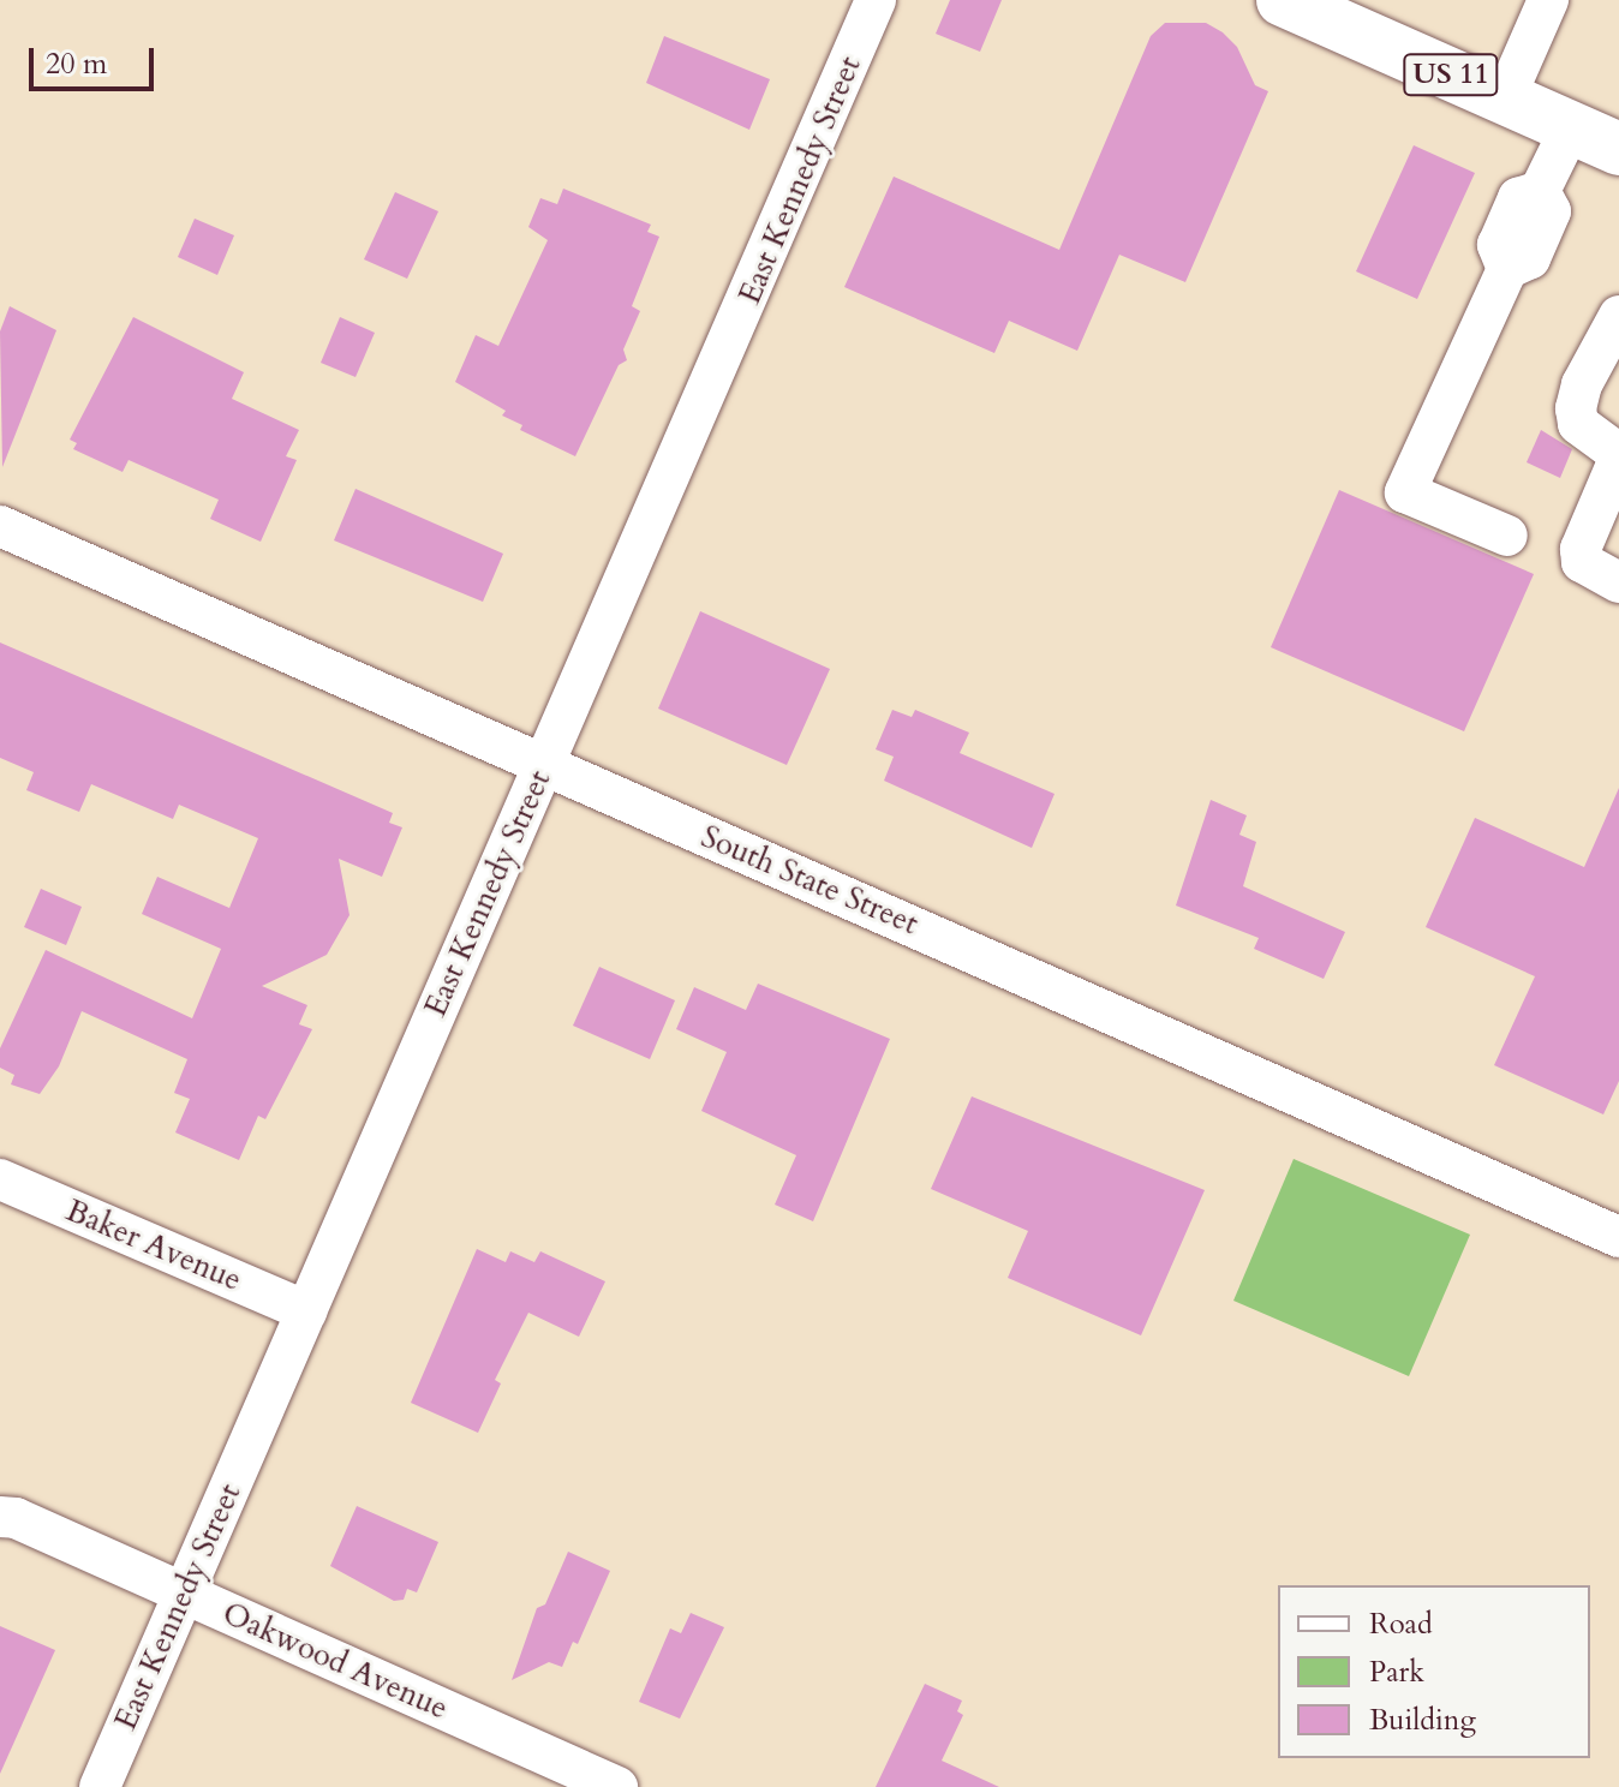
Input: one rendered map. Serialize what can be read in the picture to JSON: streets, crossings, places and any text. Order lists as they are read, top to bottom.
{
  "streets": {
    "main road": ["US 11"],
    "street": [
      "East Kennedy Street",
      "South State Street",
      "Baker Avenue",
      "Oakwood Avenue"
    ]
  },
  "crossings": [
    ["East Kennedy Street", "South State Street"],
    ["East Kennedy Street", "Baker Avenue"],
    ["East Kennedy Street", "Oakwood Avenue"]
  ],
  "legend": ["Road", "Park", "Building"],
  "scale_bar": "20 m"
}
